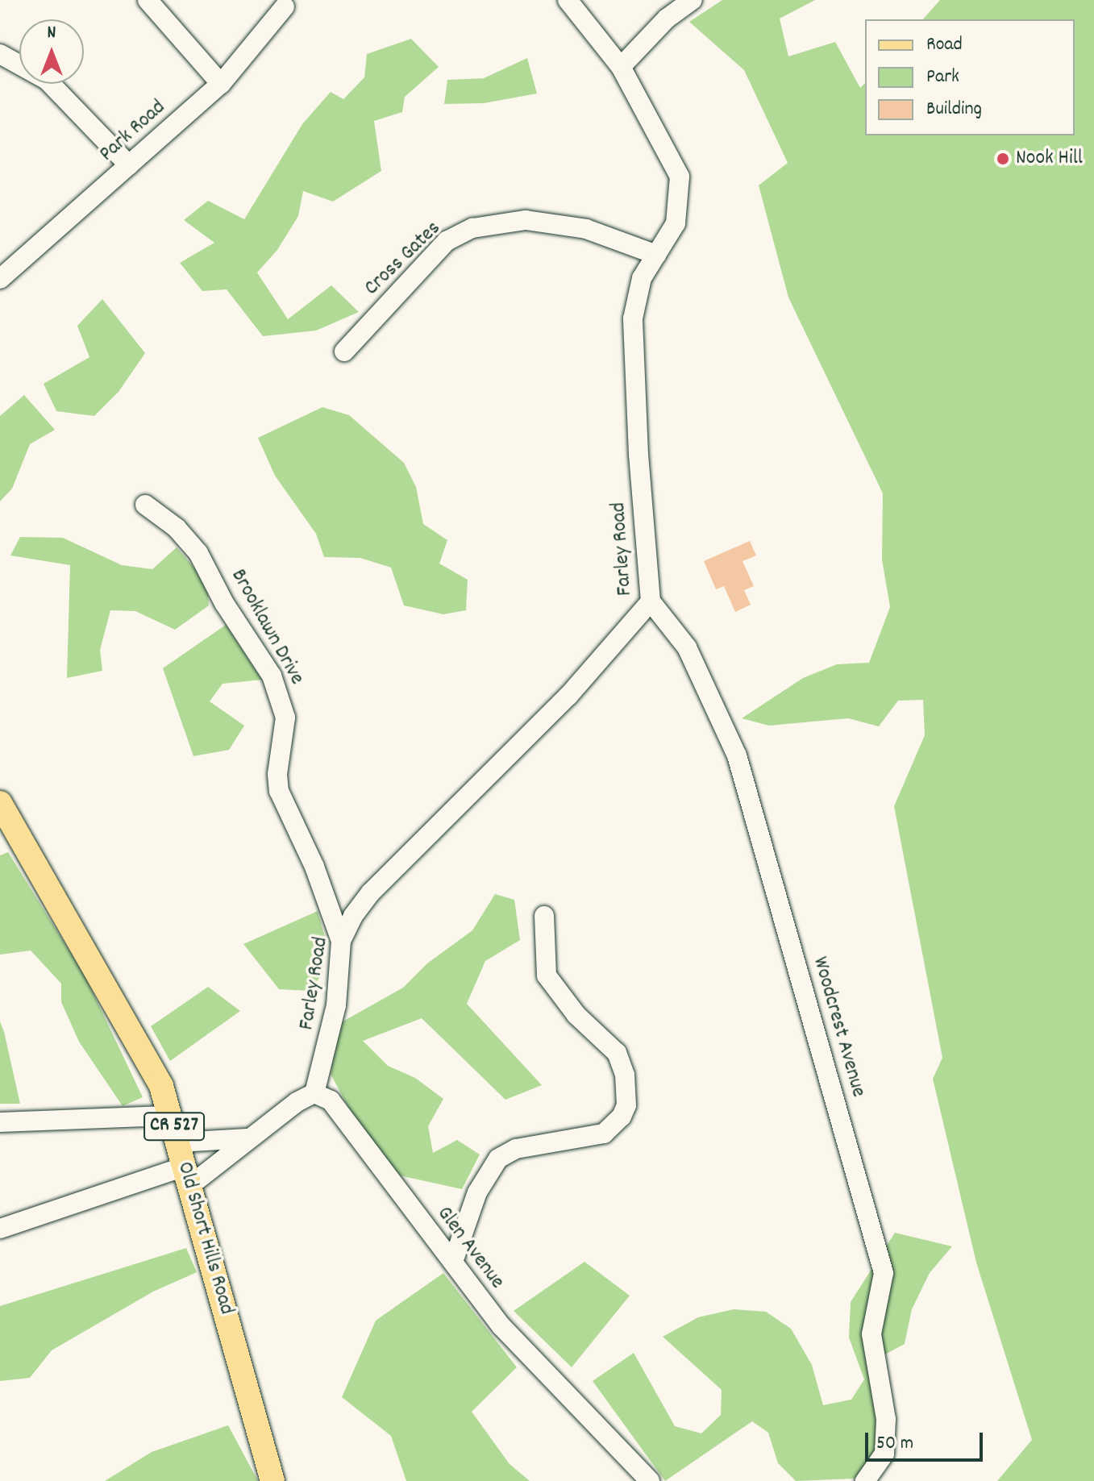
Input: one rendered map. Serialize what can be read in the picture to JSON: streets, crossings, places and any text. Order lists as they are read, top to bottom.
{
  "streets": {
    "main road": ["CR 527", "Old Short Hills Road"],
    "street": [
      "Park Road",
      "Cross Gates",
      "Farley Road",
      "Brooklawn Drive",
      "Woodcrest Avenue",
      "Glen Avenue"
    ]
  },
  "crossings": [
    ["Cross Gates", "Farley Road"],
    ["Farley Road", "Brooklawn Drive"],
    ["Farley Road", "Woodcrest Avenue"],
    ["Farley Road", "Glen Avenue"]
  ],
  "places": ["Nook Hill"],
  "legend": ["Road", "Park", "Building"],
  "scale_bar": "50 m",
  "north": "top"
}
